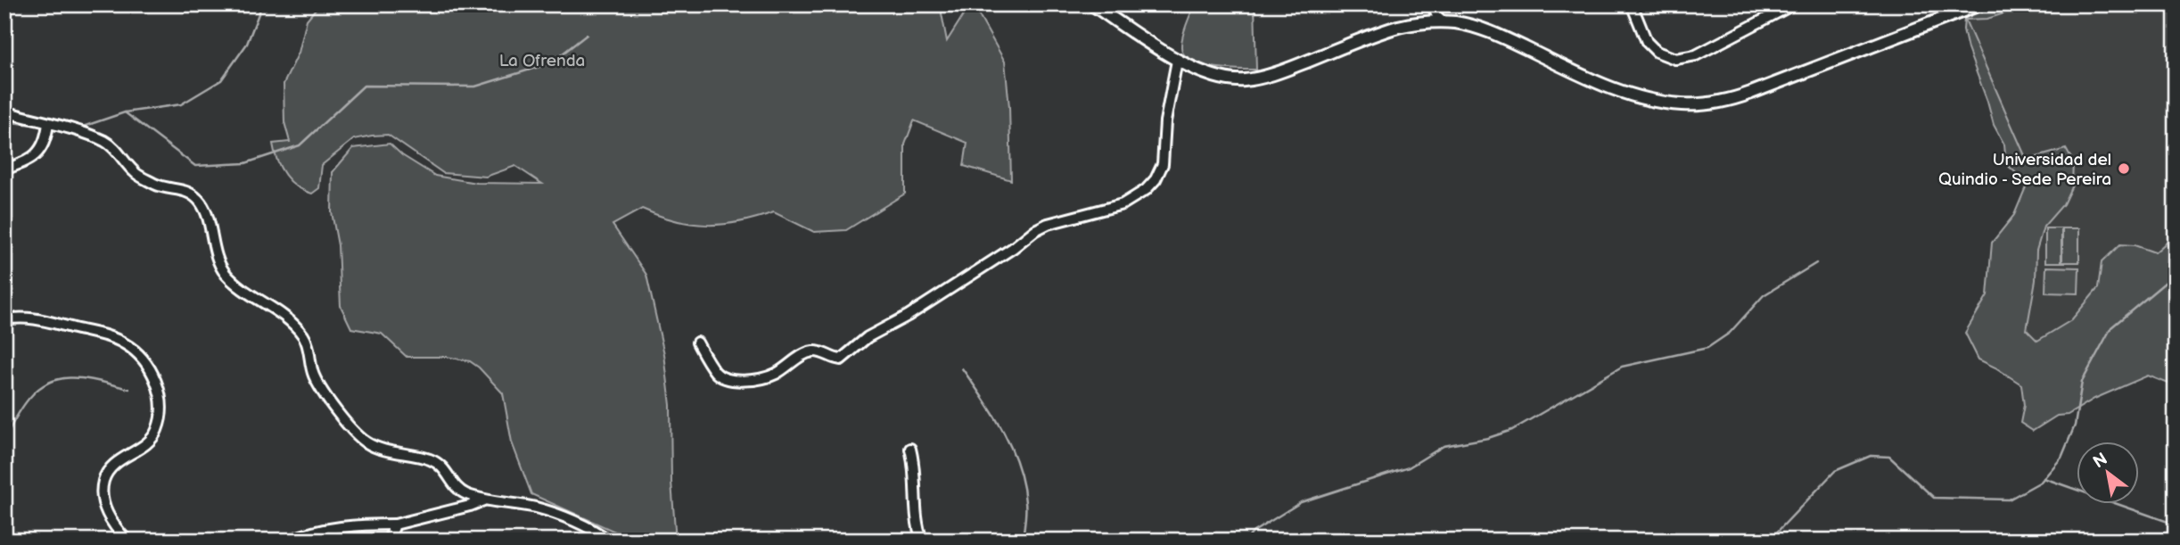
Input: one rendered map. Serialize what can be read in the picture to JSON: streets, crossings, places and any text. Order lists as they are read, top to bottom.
{
  "parks": ["La Ofrenda"],
  "places": ["Universidad del Quindio - Sede Pereira"],
  "north": "top left"
}
